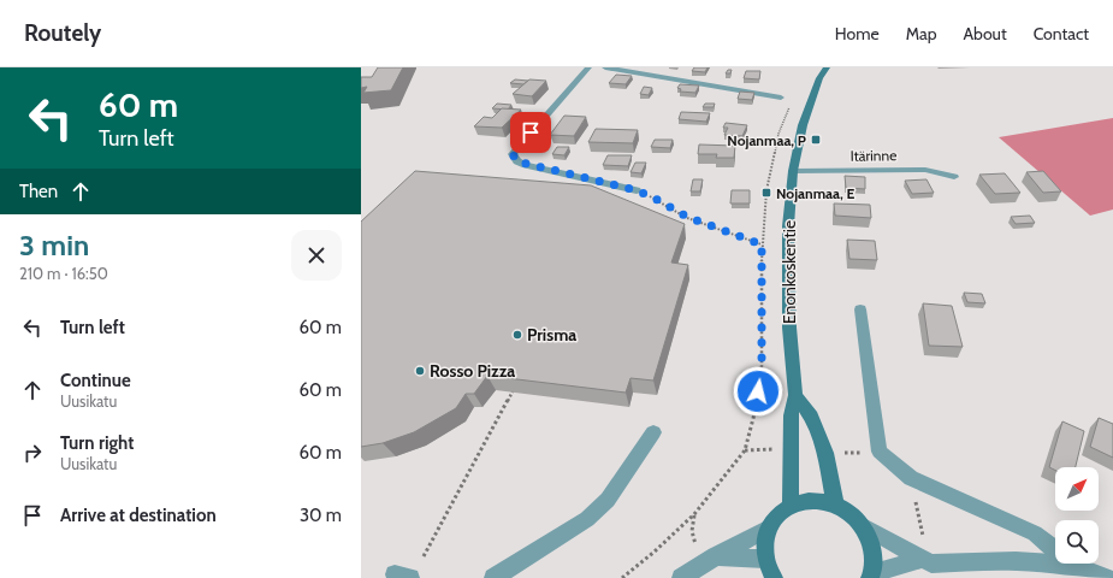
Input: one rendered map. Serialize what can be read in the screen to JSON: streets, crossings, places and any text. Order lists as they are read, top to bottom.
{
  "streets": {
    "main road": ["Enonkoskentie"],
    "street": ["Itärinne"]
  },
  "crossings": [
    ["Itärinne", "Enonkoskentie"]
  ],
  "places": {
    "transit": ["Nojanmaa, P", "Nojanmaa, E"],
    "other": ["Prisma", "Rosso Pizza"]
  },
  "north": "top right",
  "page": {
    "header": "Routely",
    "nav": [
      "Home",
      "Map",
      "About",
      "Contact"
    ],
    "turn": ["60 m", "Turn left"],
    "then": "Then",
    "heading": ["3 min", "210 m · 16:50"],
    "list": [
      {
        "name": "Turn left",
        "value": "60 m"
      },
      {
        "name": "Continue",
        "note": "Uusikatu",
        "value": "60 m"
      },
      {
        "name": "Turn right",
        "note": "Uusikatu",
        "value": "60 m"
      },
      {
        "name": "Arrive at destination",
        "value": "30 m"
      }
    ]
  }
}
